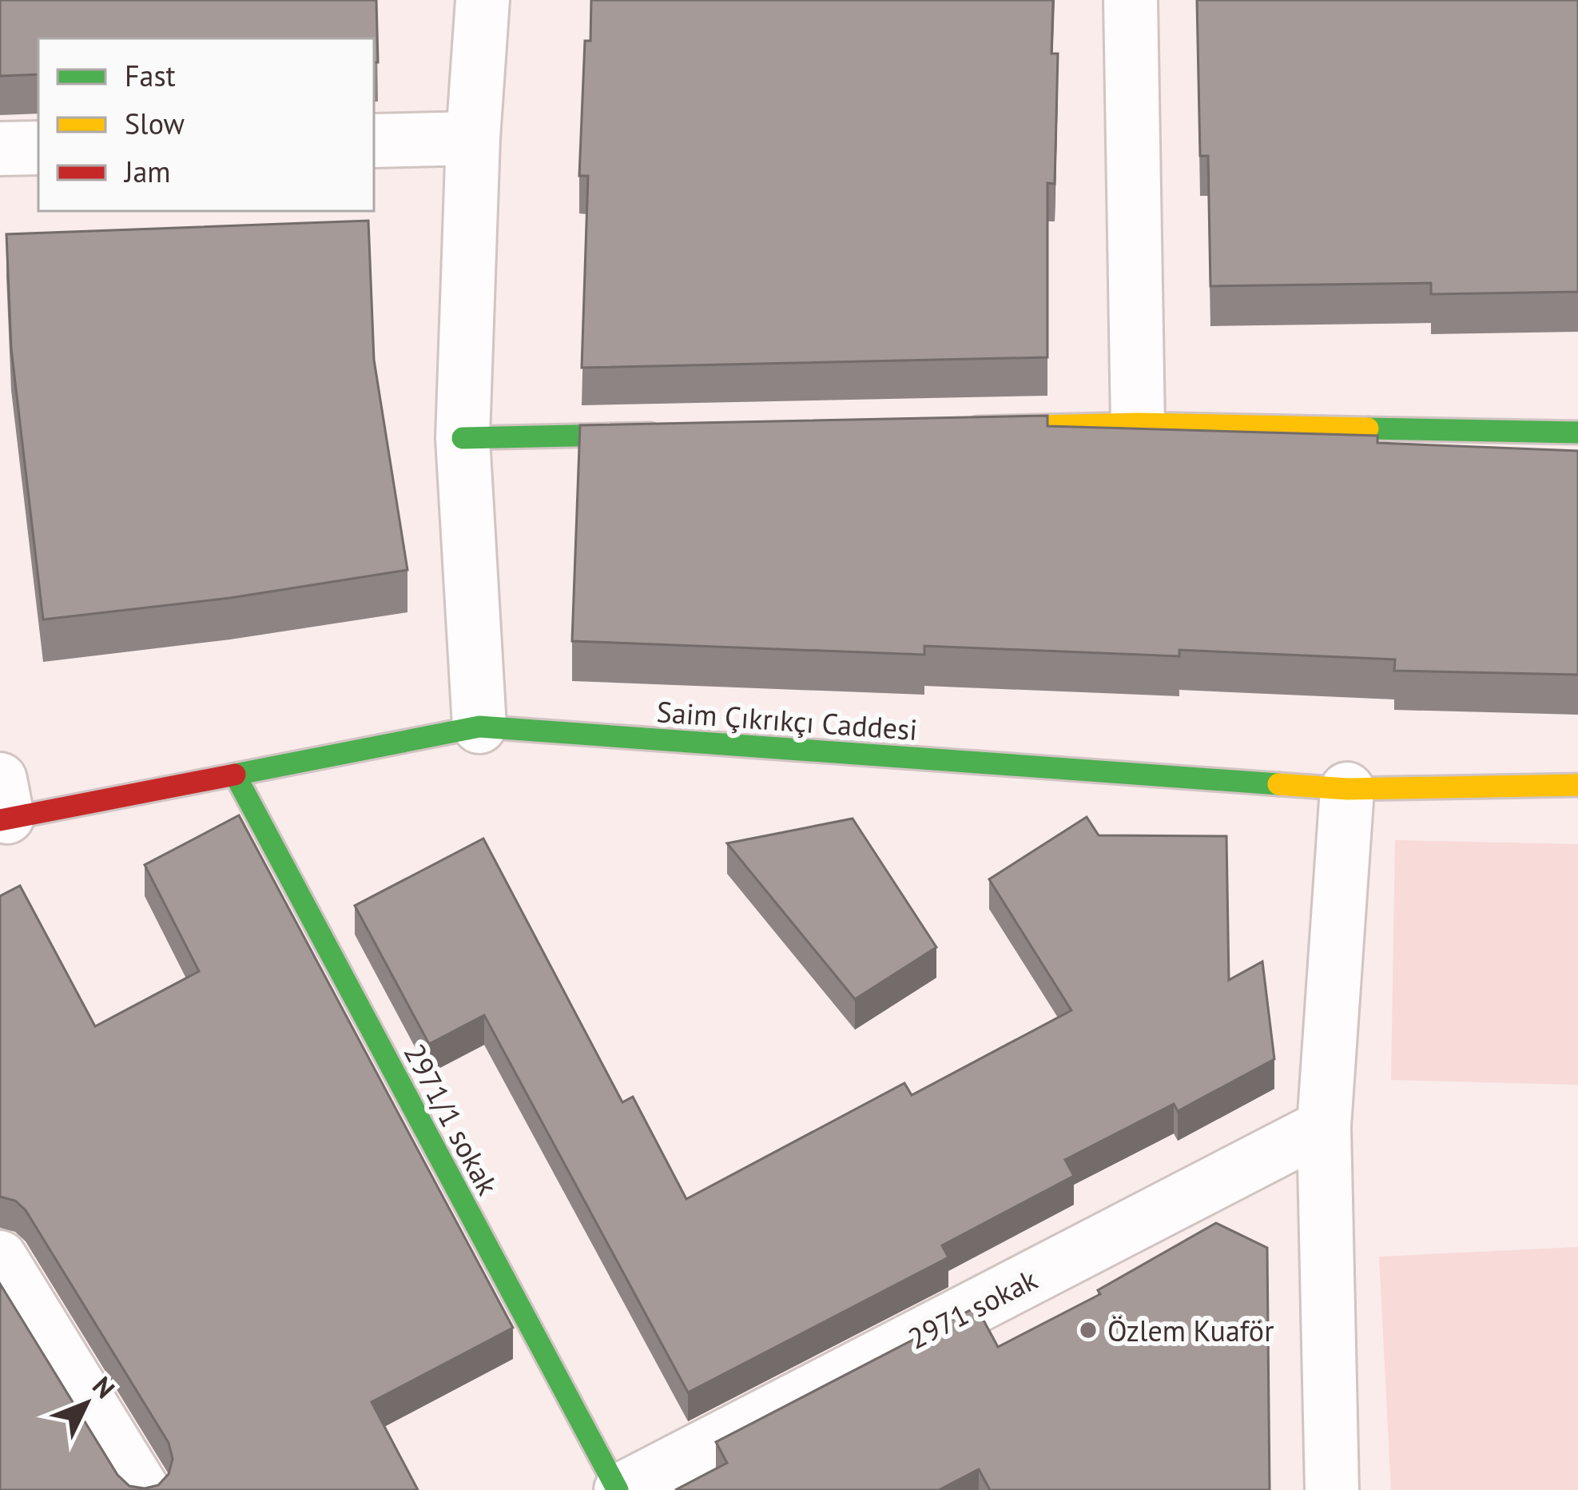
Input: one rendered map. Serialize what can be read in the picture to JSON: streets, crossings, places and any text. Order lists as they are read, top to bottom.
{
  "streets": {
    "street": ["Saim Çıkrıkçı Caddesi", "2971/1 sokak", "2971 sokak"]
  },
  "crossings": [
    ["Saim Çıkrıkçı Caddesi", "2971/1 sokak"],
    ["2971/1 sokak", "2971 sokak"]
  ],
  "places": ["Özlem Kuaför"],
  "legend": ["Fast", "Slow", "Jam"],
  "north": "top right"
}
